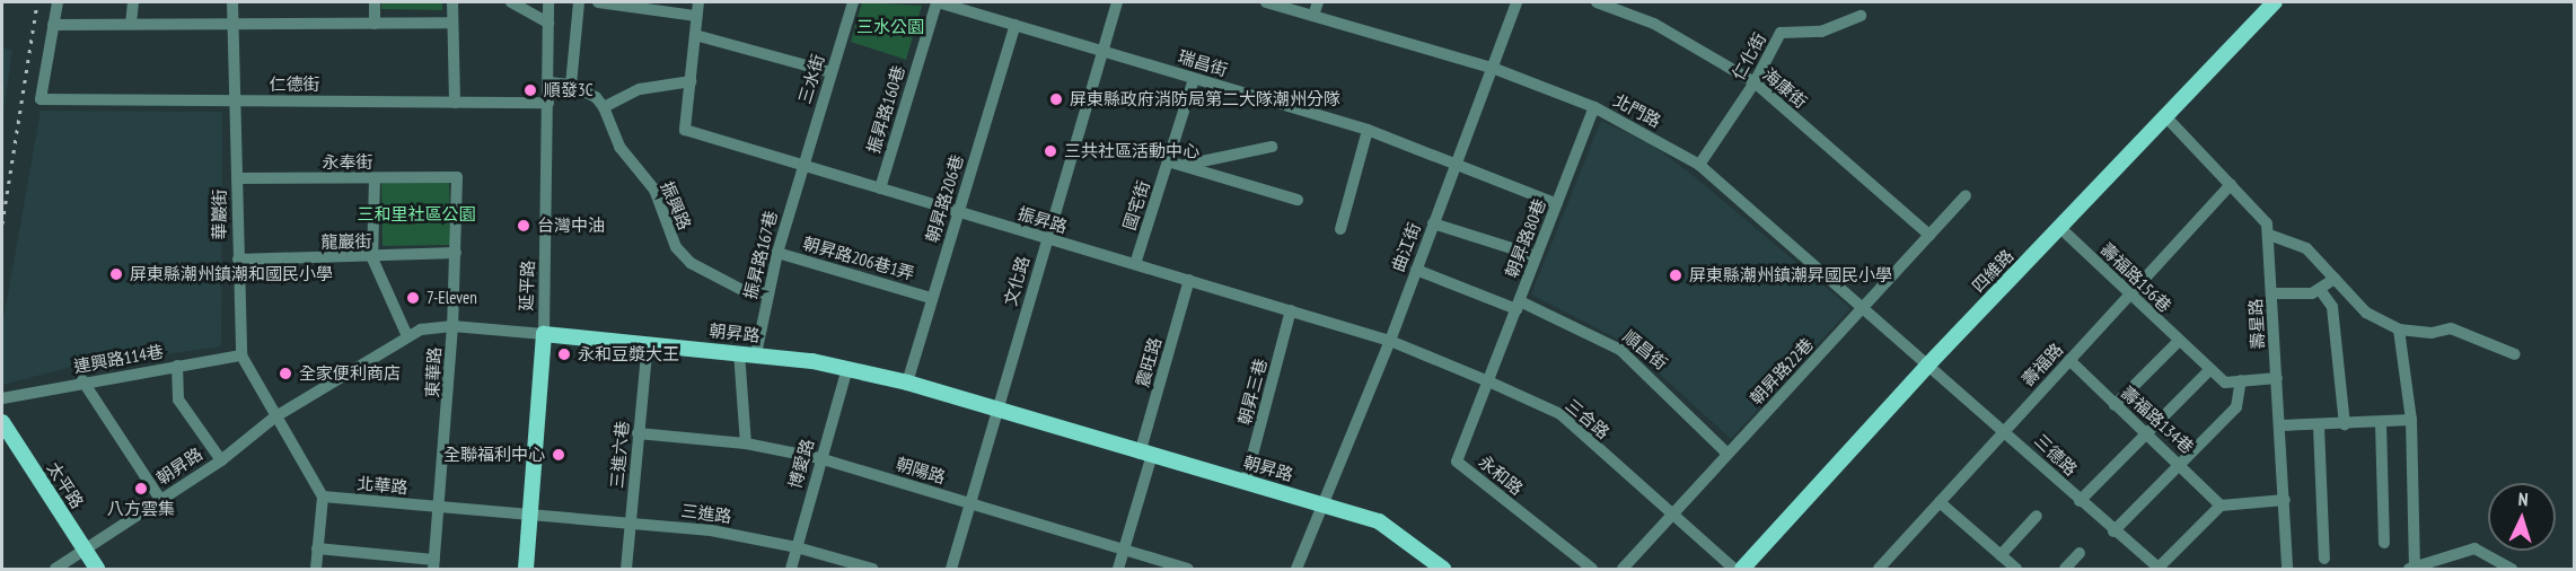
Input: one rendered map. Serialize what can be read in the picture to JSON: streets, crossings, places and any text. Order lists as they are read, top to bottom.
{
  "streets": {
    "main road": [
      "四維路",
      "延平路",
      "朝昇路",
      "太平路"
    ],
    "street": [
      "仁化街",
      "瑞昌街",
      "三水街",
      "仁德街",
      "海康街",
      "振昇路160巷",
      "北門路",
      "永奉街",
      "朝昇路206巷",
      "振興路",
      "國宅街",
      "華巖街",
      "振昇路",
      "朝昇路80巷",
      "龍巖街",
      "曲江街",
      "振昇路167巷",
      "朝昇路206巷1弄",
      "壽福路156巷",
      "文化路",
      "壽星路",
      "順昌街",
      "連興路114巷",
      "震旺路",
      "壽福路",
      "朝昇路22巷",
      "東華路",
      "朝昇三巷",
      "三合路",
      "壽福路134巷",
      "三進六巷",
      "三德路",
      "博愛路",
      "朝陽路",
      "永和路",
      "北華路",
      "三進路"
    ]
  },
  "crossings": [
    ["仁化街", "海康街"],
    ["仁化街", "北門路"],
    ["瑞昌街", "振昇路160巷"],
    ["瑞昌街", "朝昇路206巷"],
    ["瑞昌街", "國宅街"],
    ["瑞昌街", "朝昇路80巷"],
    ["瑞昌街", "曲江街"],
    ["瑞昌街", "文化路"],
    ["三水街", "振昇路"],
    ["三水街", "振昇路167巷"],
    ["仁德街", "華巖街"],
    ["仁德街", "延平路"],
    ["海康街", "朝昇路22巷"],
    ["振昇路160巷", "振昇路"],
    ["北門路", "朝昇路80巷"],
    ["北門路", "曲江街"],
    ["北門路", "四維路"],
    ["北門路", "朝昇路22巷"],
    ["北門路", "三德路"],
    ["永奉街", "華巖街"],
    ["永奉街", "東華路"],
    ["朝昇路206巷", "振昇路"],
    ["朝昇路206巷", "朝昇路206巷1弄"],
    ["朝昇路206巷", "朝昇路"],
    ["振興路", "振昇路167巷"],
    ["國宅街", "振昇路"],
    ["華巖街", "龍巖街"],
    ["華巖街", "朝昇路"],
    ["華巖街", "連興路114巷"],
    ["振昇路", "曲江街"],
    ["振昇路", "振昇路167巷"],
    ["振昇路", "文化路"],
    ["振昇路", "震旺路"],
    ["振昇路", "朝昇三巷"],
    ["振昇路", "三合路"],
    ["朝昇路80巷", "順昌街"],
    ["朝昇路80巷", "三合路"],
    ["朝昇路80巷", "永和路"],
    ["龍巖街", "東華路"],
    ["曲江街", "朝昇路"],
    ["曲江街", "順昌街"],
    ["曲江街", "三合路"],
    ["振昇路167巷", "朝昇路206巷1弄"],
    ["振昇路167巷", "朝昇路"],
    ["四維路", "壽福路156巷"],
    ["四維路", "壽星路"],
    ["四維路", "三德路"],
    ["壽福路156巷", "壽福路"],
    ["文化路", "朝昇路"],
    ["文化路", "朝陽路"],
    ["延平路", "朝昇路"],
    ["延平路", "北華路"],
    ["延平路", "三進路"],
    ["壽星路", "壽福路"],
    ["朝昇路", "震旺路"],
    ["朝昇路", "東華路"],
    ["朝昇路", "朝昇三巷"],
    ["朝昇路", "三進六巷"],
    ["朝昇路", "博愛路"],
    ["朝昇路", "太平路"],
    ["順昌街", "朝昇路22巷"],
    ["震旺路", "朝陽路"],
    ["壽福路", "壽福路134巷"],
    ["壽福路", "三德路"],
    ["朝昇路22巷", "三合路"],
    ["東華路", "北華路"],
    ["三合路", "永和路"],
    ["三進六巷", "朝陽路"],
    ["三進六巷", "三進路"],
    ["博愛路", "朝陽路"],
    ["博愛路", "三進路"],
    ["北華路", "三進路"]
  ],
  "parks": ["三水公園", "三和里社區公園"],
  "places": [
    "順發3C",
    "屏東縣政府消防局第二大隊潮州分隊",
    "三共社區活動中心",
    "台灣中油",
    "屏東縣潮州鎮潮和國民小學",
    "屏東縣潮州鎮潮昇國民小學",
    "7-Eleven",
    "永和豆漿大王",
    "全家便利商店",
    "全聯福利中心",
    "八方雲集"
  ],
  "north": "top"
}
